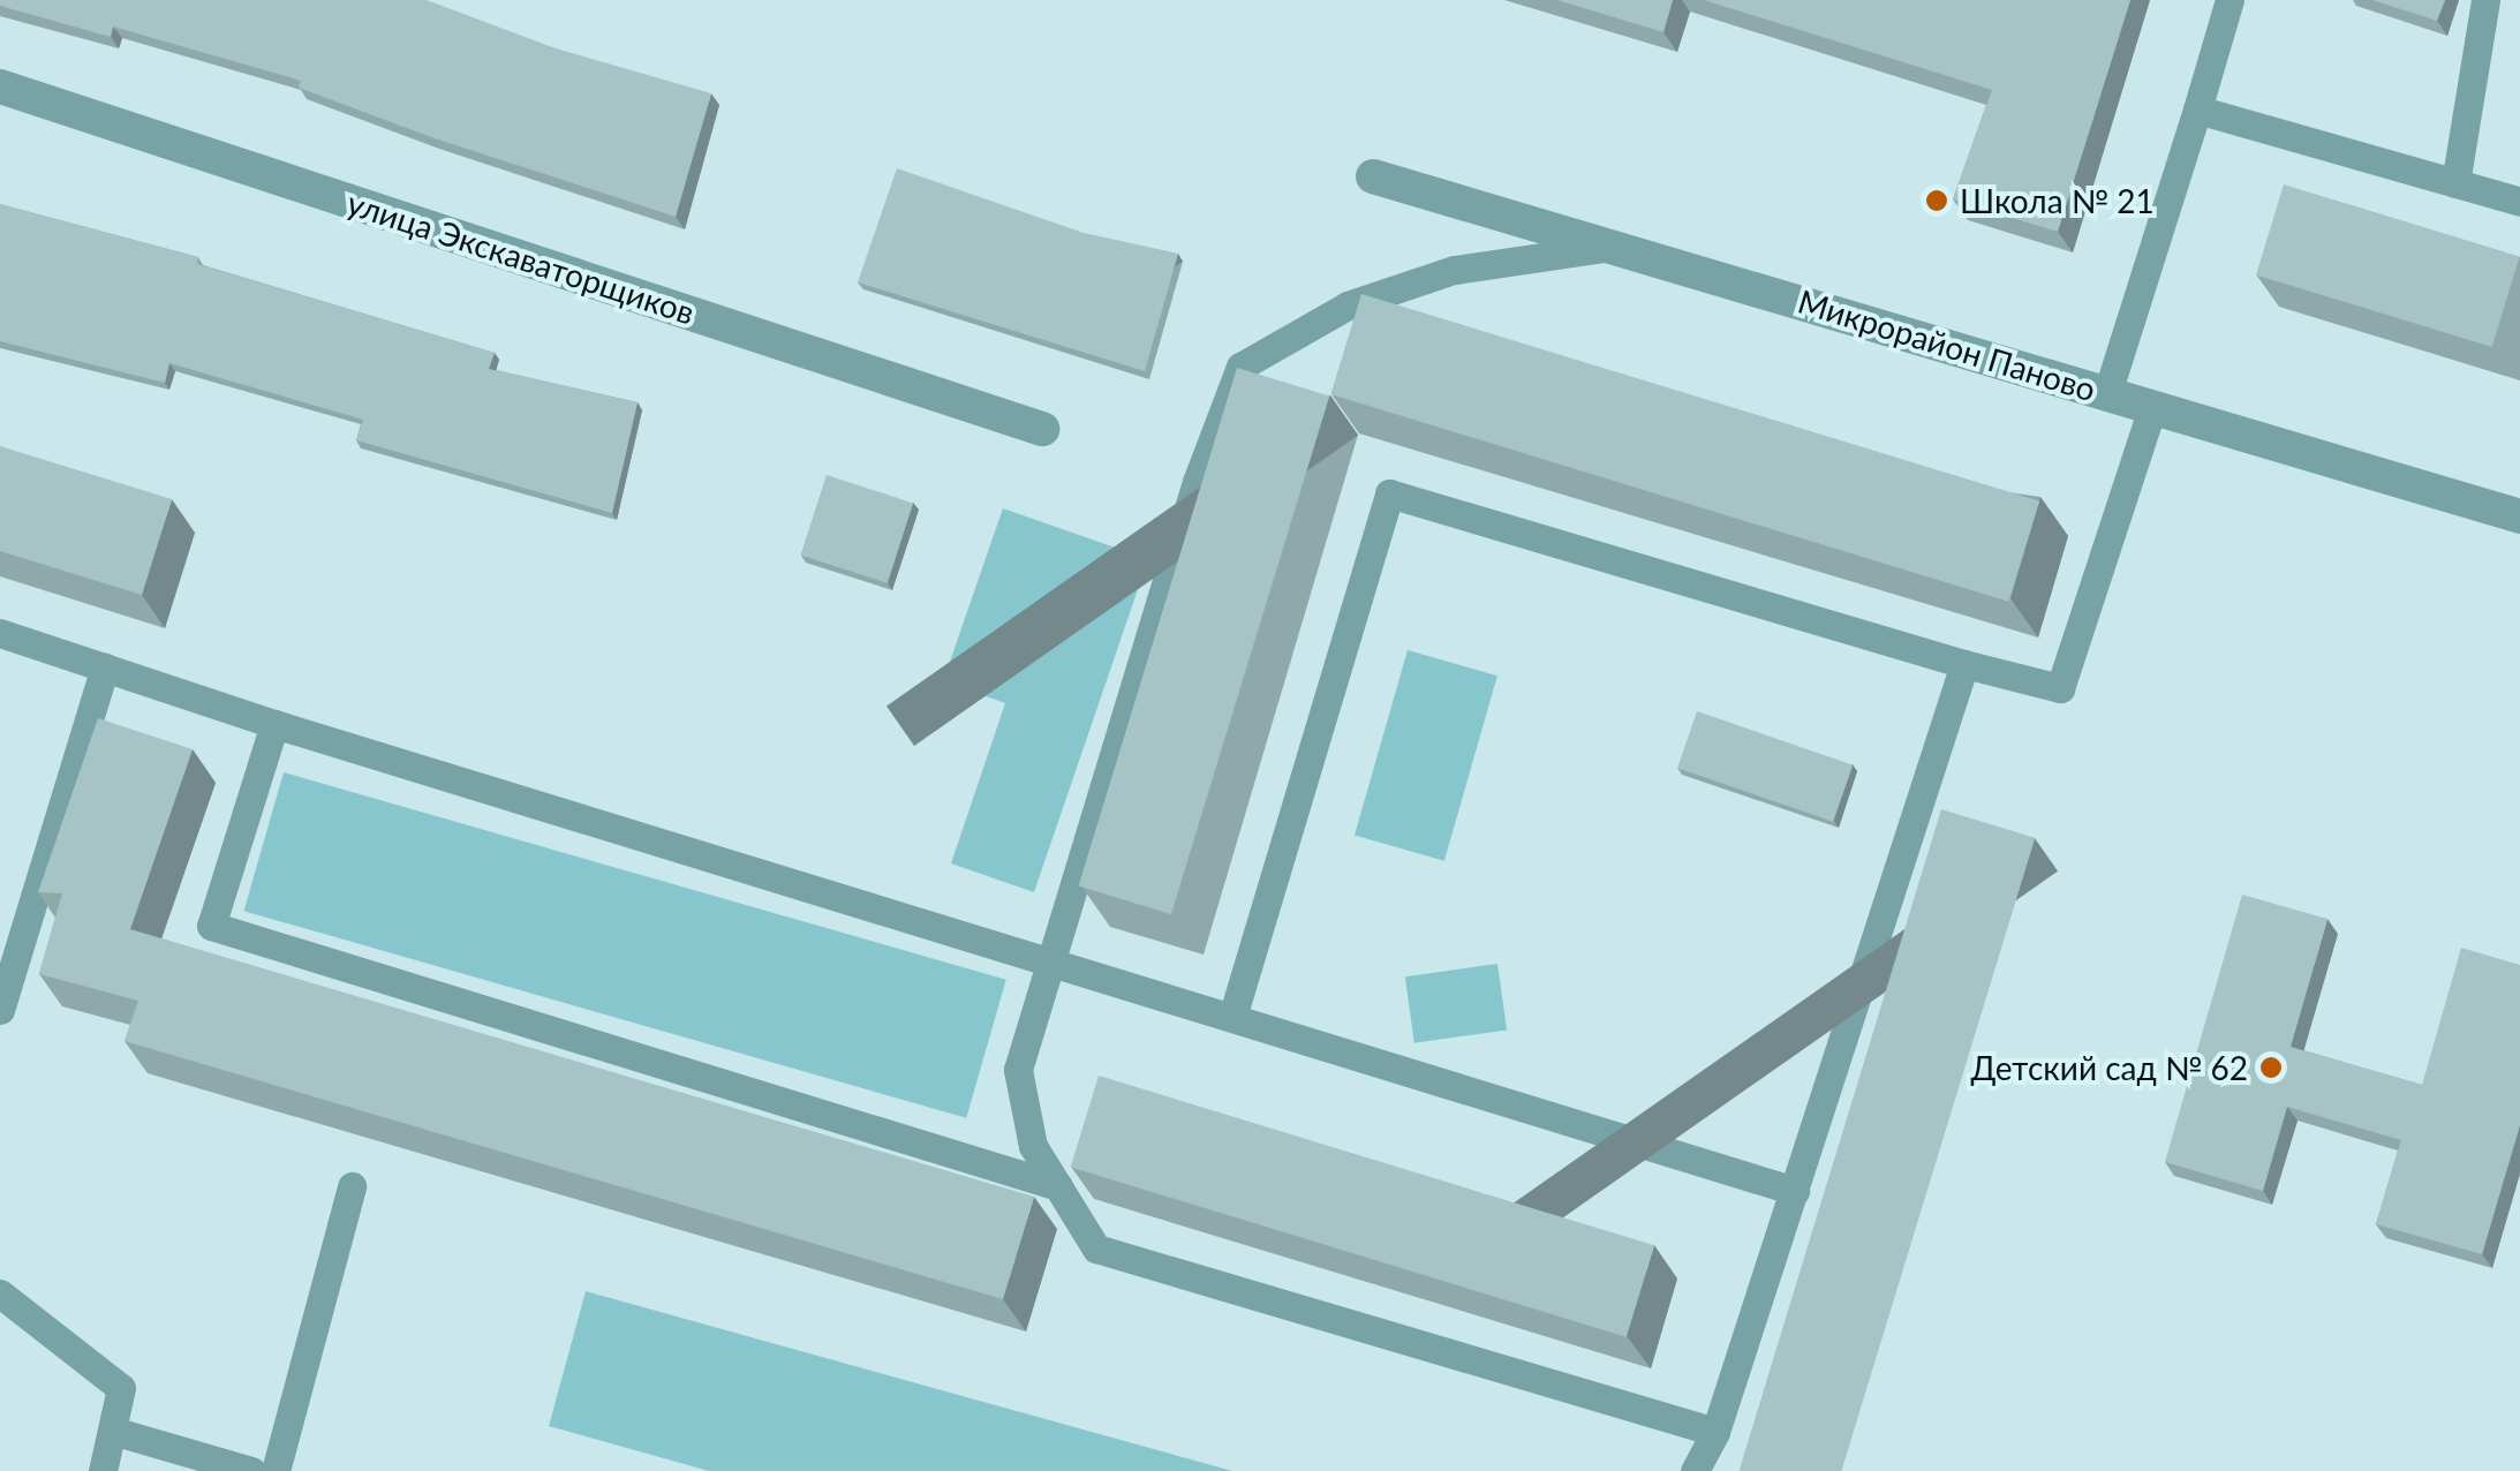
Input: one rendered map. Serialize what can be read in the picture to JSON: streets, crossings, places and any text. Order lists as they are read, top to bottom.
{
  "streets": {
    "street": ["улица Экскаваторщиков", "Микрорайон Паново"]
  },
  "places": ["Школа № 21", "Детский сад № 62"]
}
